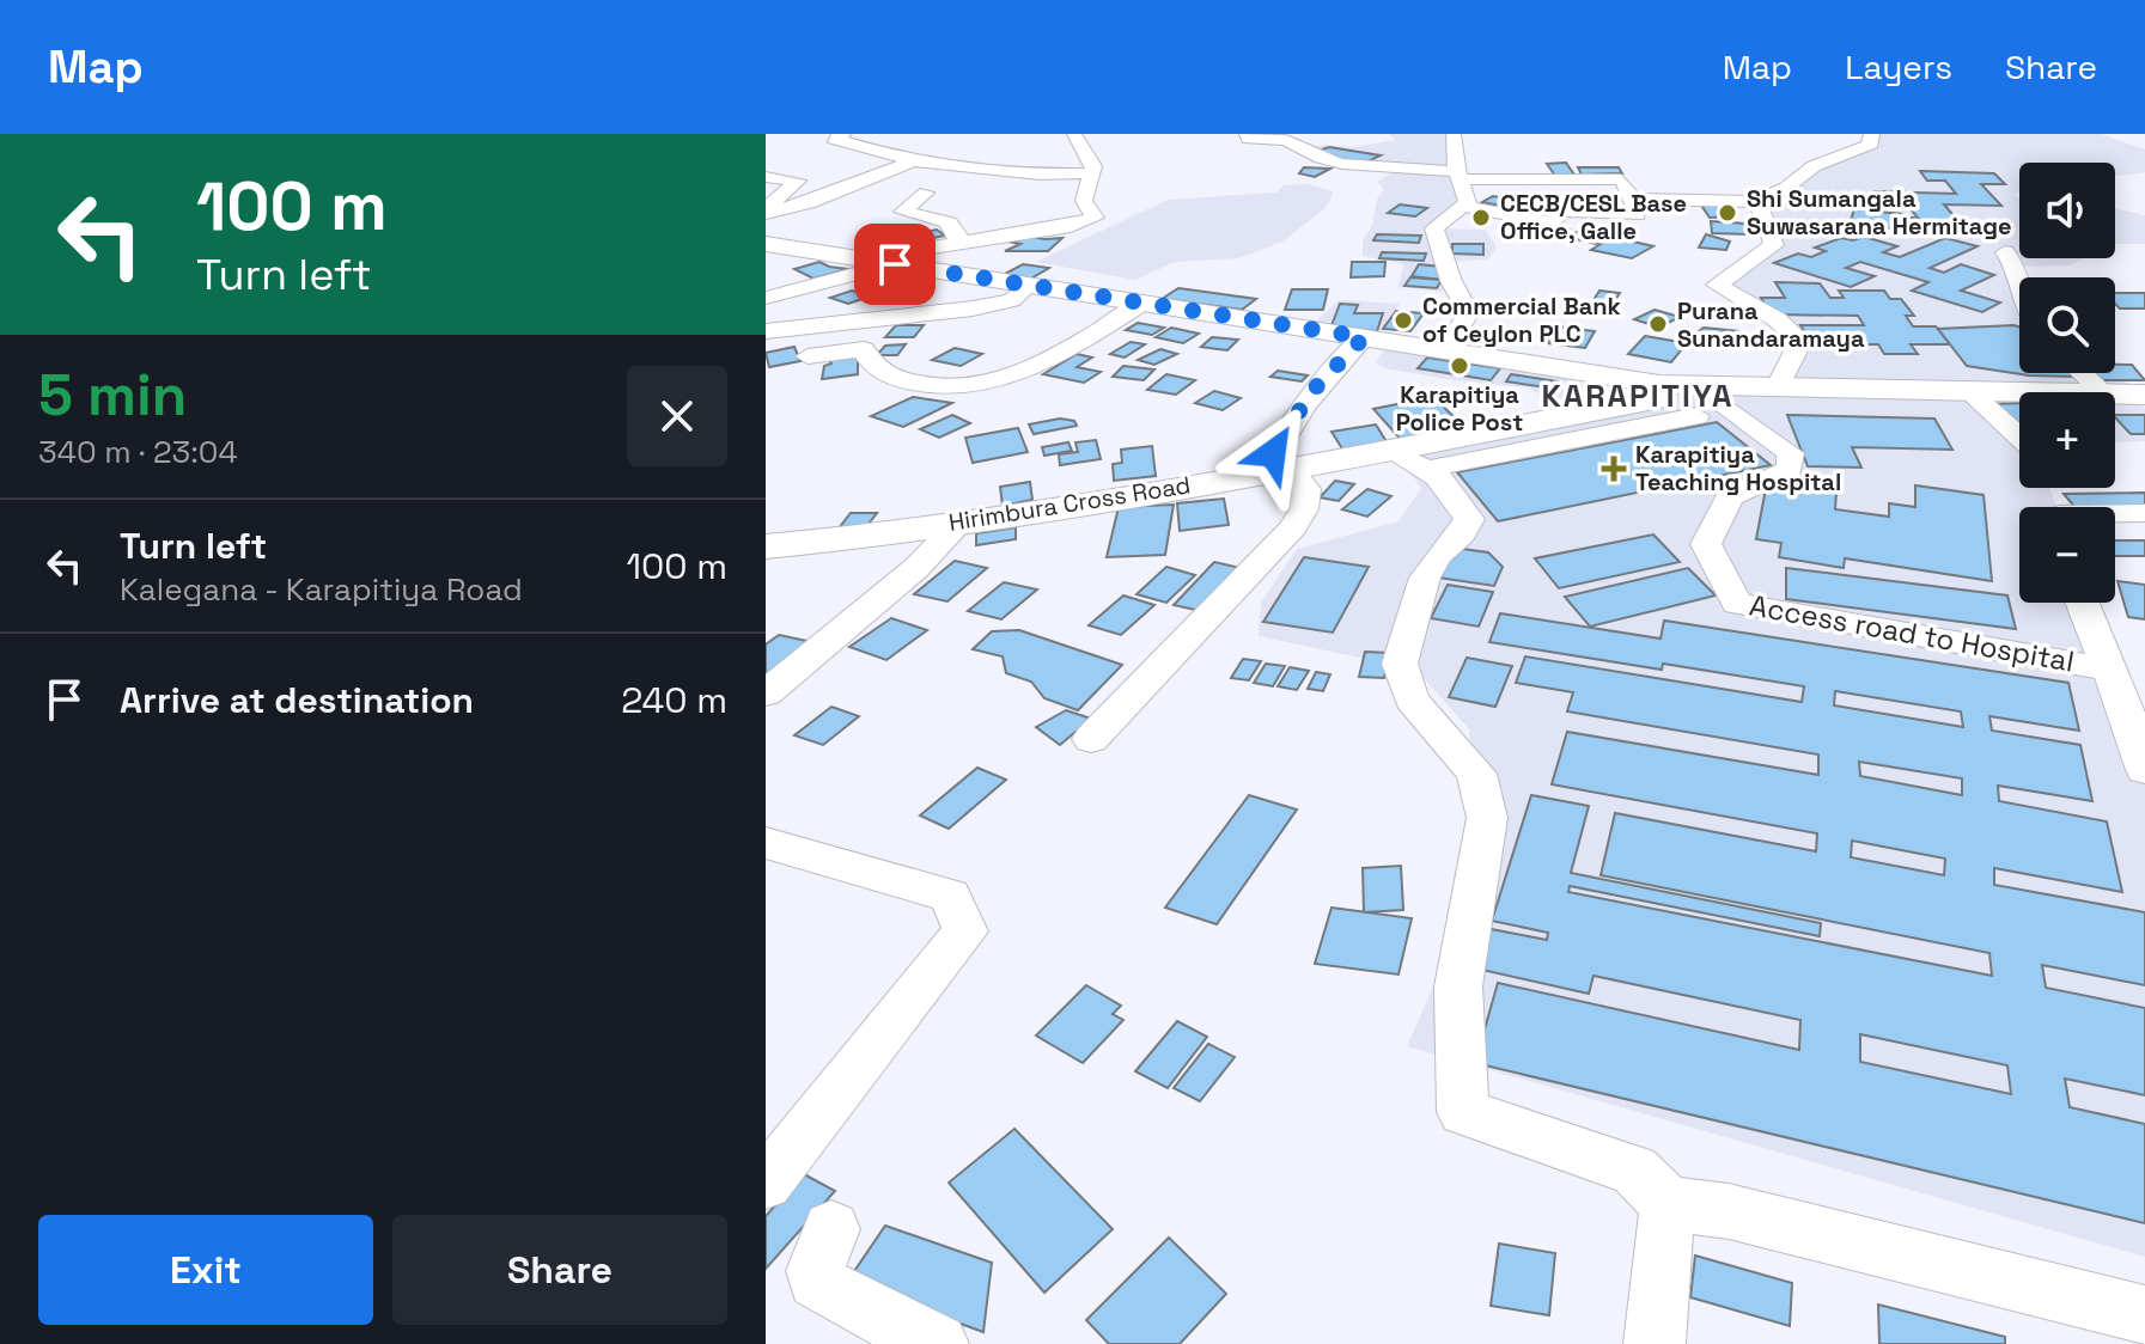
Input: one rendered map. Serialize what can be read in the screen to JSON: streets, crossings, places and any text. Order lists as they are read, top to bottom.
{
  "streets": {
    "main road": ["Hirimbura Cross Road"],
    "street": ["Access road to Hospital"]
  },
  "crossings": [
    ["Hirimbura Cross Road", "Access road to Hospital"]
  ],
  "districts": ["KARAPITIYA"],
  "places": {
    "other": [
      "Shi Sumangala Suwasarana Hermitage",
      "CECB/CESL Base Office, Galle",
      "Commercial Bank of Ceylon PLC",
      "Purana Sunandaramaya",
      "Karapitiya Police Post"
    ],
    "health": ["Karapitiya Teaching Hospital"]
  },
  "page": {
    "header": "Map",
    "nav": ["Map", "Layers", "Share"],
    "turn": ["100 m", "Turn left"],
    "map_buttons": ["+", "−"],
    "heading": ["5 min", "340 m · 23:04"],
    "list": [
      {
        "name": "Turn left",
        "note": "Kalegana - Karapitiya Road",
        "value": "100 m"
      },
      {
        "name": "Arrive at destination",
        "value": "240 m"
      }
    ],
    "buttons": ["Exit", "Share"]
  }
}
